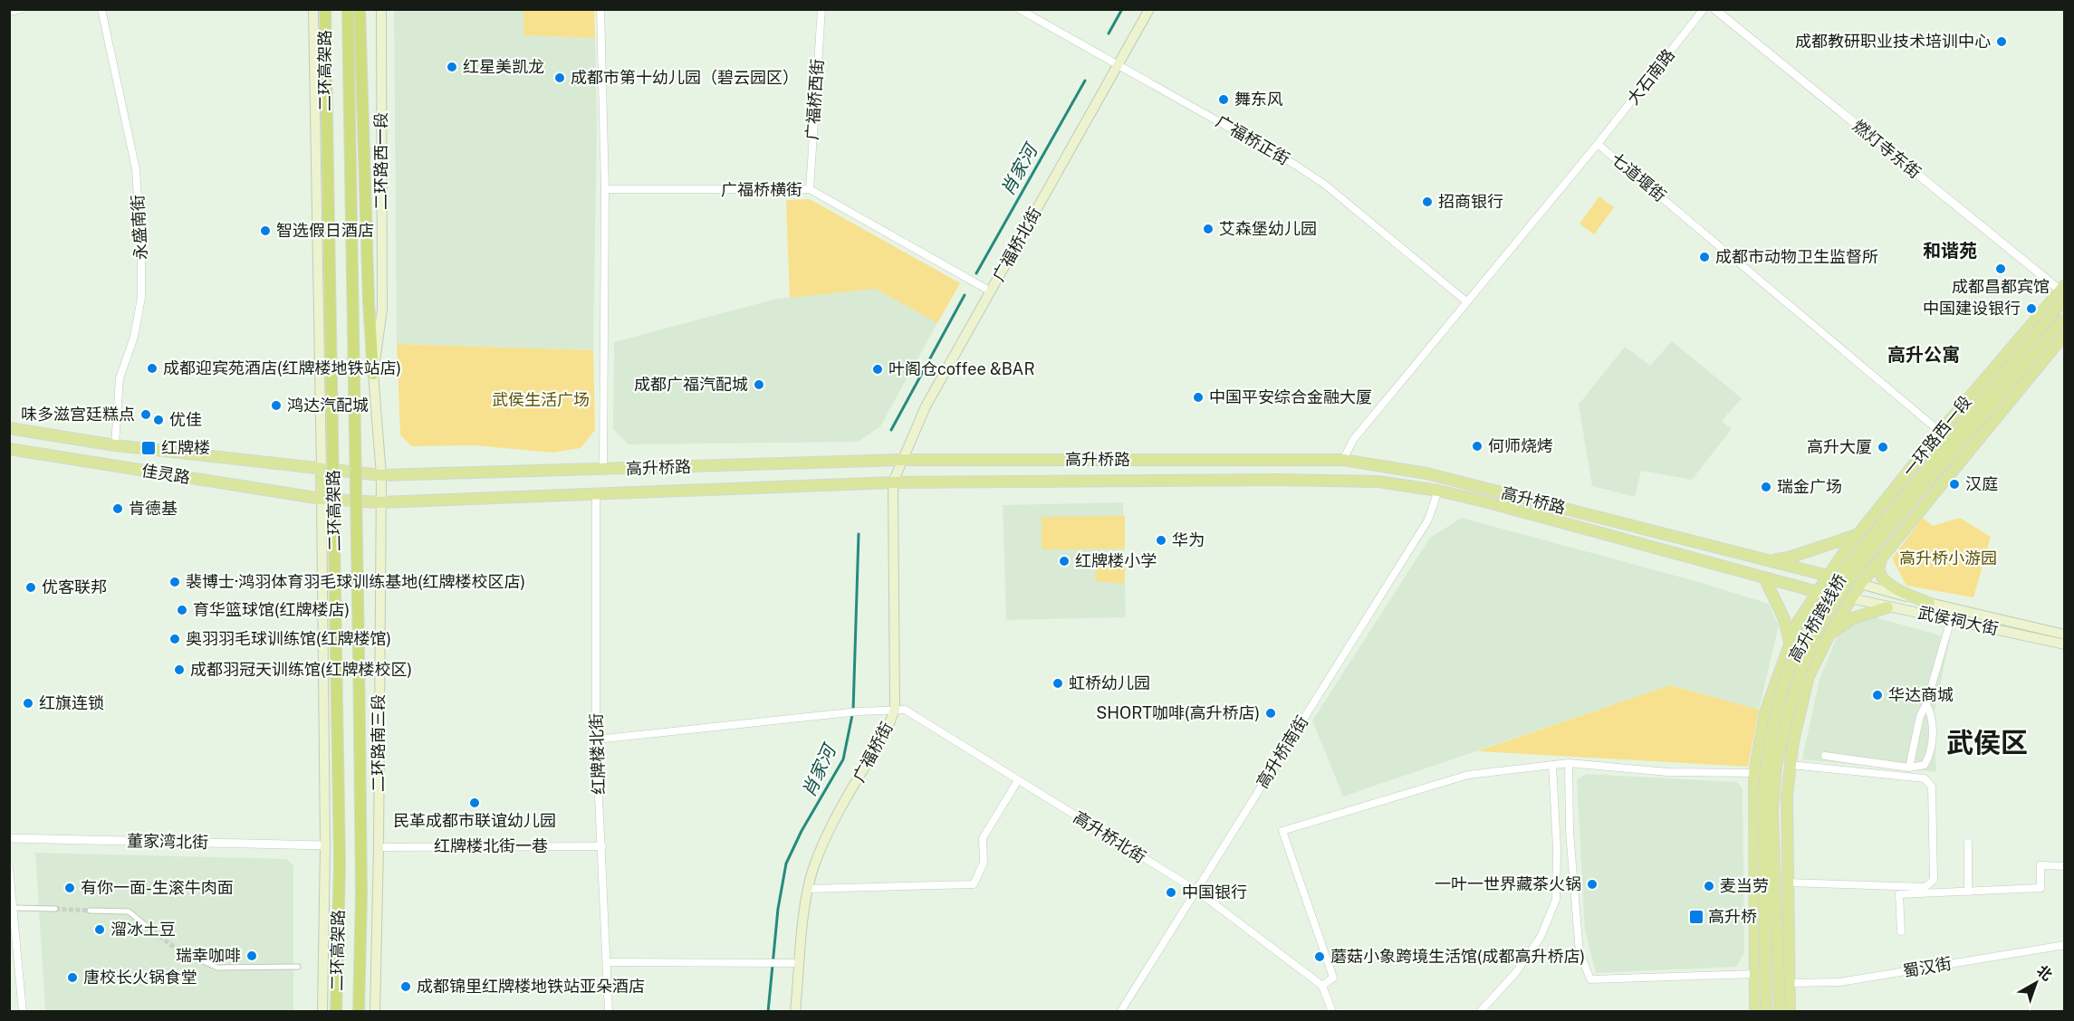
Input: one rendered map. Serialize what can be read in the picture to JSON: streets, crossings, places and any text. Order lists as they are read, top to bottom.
{
  "streets": {
    "highway": ["二环高架路"],
    "main road": [
      "二环路西一段",
      "广福桥北街",
      "一环路西一段",
      "高升桥路",
      "佳灵路",
      "高升桥跨线桥",
      "武侯祠大街",
      "二环路南三段",
      "广福桥街"
    ],
    "street": [
      "大石南路",
      "广福桥西街",
      "广福桥正街",
      "燃灯寺东街",
      "七道堰街",
      "广福桥横街",
      "永盛南街",
      "高升桥南街",
      "红牌楼北街",
      "高升桥北街",
      "董家湾北街",
      "红牌楼北街一巷",
      "蜀汉街"
    ]
  },
  "crossings": [
    ["大石南路", "七道堰街"],
    ["广福桥西街", "广福桥横街"],
    ["广福桥正街", "七道堰街"],
    ["广福桥正街", "广福桥北街"],
    ["燃灯寺东街", "一环路西一段"],
    ["燃灯寺东街", "高升桥跨线桥"],
    ["二环路西一段", "高升桥路"],
    ["二环路西一段", "二环路南三段"],
    ["七道堰街", "一环路西一段"],
    ["七道堰街", "高升桥路"],
    ["广福桥横街", "广福桥北街"],
    ["永盛南街", "佳灵路"],
    ["广福桥北街", "高升桥路"],
    ["广福桥北街", "广福桥街"],
    ["一环路西一段", "高升桥路"],
    ["一环路西一段", "高升桥跨线桥"],
    ["一环路西一段", "武侯祠大街"],
    ["一环路西一段", "蜀汉街"],
    ["高升桥路", "佳灵路"],
    ["高升桥路", "武侯祠大街"],
    ["高升桥路", "二环路南三段"],
    ["高升桥路", "广福桥街"],
    ["高升桥路", "高升桥南街"],
    ["高升桥路", "红牌楼北街"],
    ["二环路南三段", "红牌楼北街一巷"],
    ["广福桥街", "高升桥北街"],
    ["高升桥南街", "高升桥北街"],
    ["红牌楼北街", "高升桥北街"],
    ["红牌楼北街", "红牌楼北街一巷"]
  ],
  "districts": ["和谐苑", "高升公寓", "武侯区"],
  "water": ["肖家河"],
  "parks": ["武侯生活广场", "高升桥小游园"],
  "places": {
    "other": [
      "成都教研职业技术培训中心",
      "红星美凯龙",
      "成都市第十幼儿园（碧云园区）",
      "舞东风",
      "招商银行",
      "艾森堡幼儿园",
      "智选假日酒店",
      "成都市动物卫生监督所",
      "成都昌都宾馆",
      "中国建设银行",
      "成都迎宾苑酒店(红牌楼地铁站店)",
      "叶阁仓coffee &BAR",
      "成都广福汽配城",
      "中国平安综合金融大厦",
      "鸿达汽配城",
      "味多滋宫廷糕点",
      "优佳",
      "何师烧烤",
      "高升大厦",
      "汉庭",
      "瑞金广场",
      "肯德基",
      "华为",
      "红牌楼小学",
      "裴博士·鸿羽体育羽毛球训练基地(红牌楼校区店)",
      "优客联邦",
      "育华篮球馆(红牌楼店)",
      "奥羽羽毛球训练馆(红牌楼馆)",
      "成都羽冠天训练馆(红牌楼校区)",
      "虹桥幼儿园",
      "华达商城",
      "红旗连锁",
      "SHORT咖啡(高升桥店)",
      "民革成都市联谊幼儿园",
      "一叶一世界藏茶火锅",
      "麦当劳",
      "有你一面-生滚牛肉面",
      "中国银行",
      "溜冰土豆",
      "瑞幸咖啡",
      "蘑菇小象跨境生活馆(成都高升桥店)",
      "唐校长火锅食堂",
      "成都锦里红牌楼地铁站亚朵酒店"
    ],
    "transit": ["红牌楼", "高升桥"]
  },
  "north": "top right"
}
